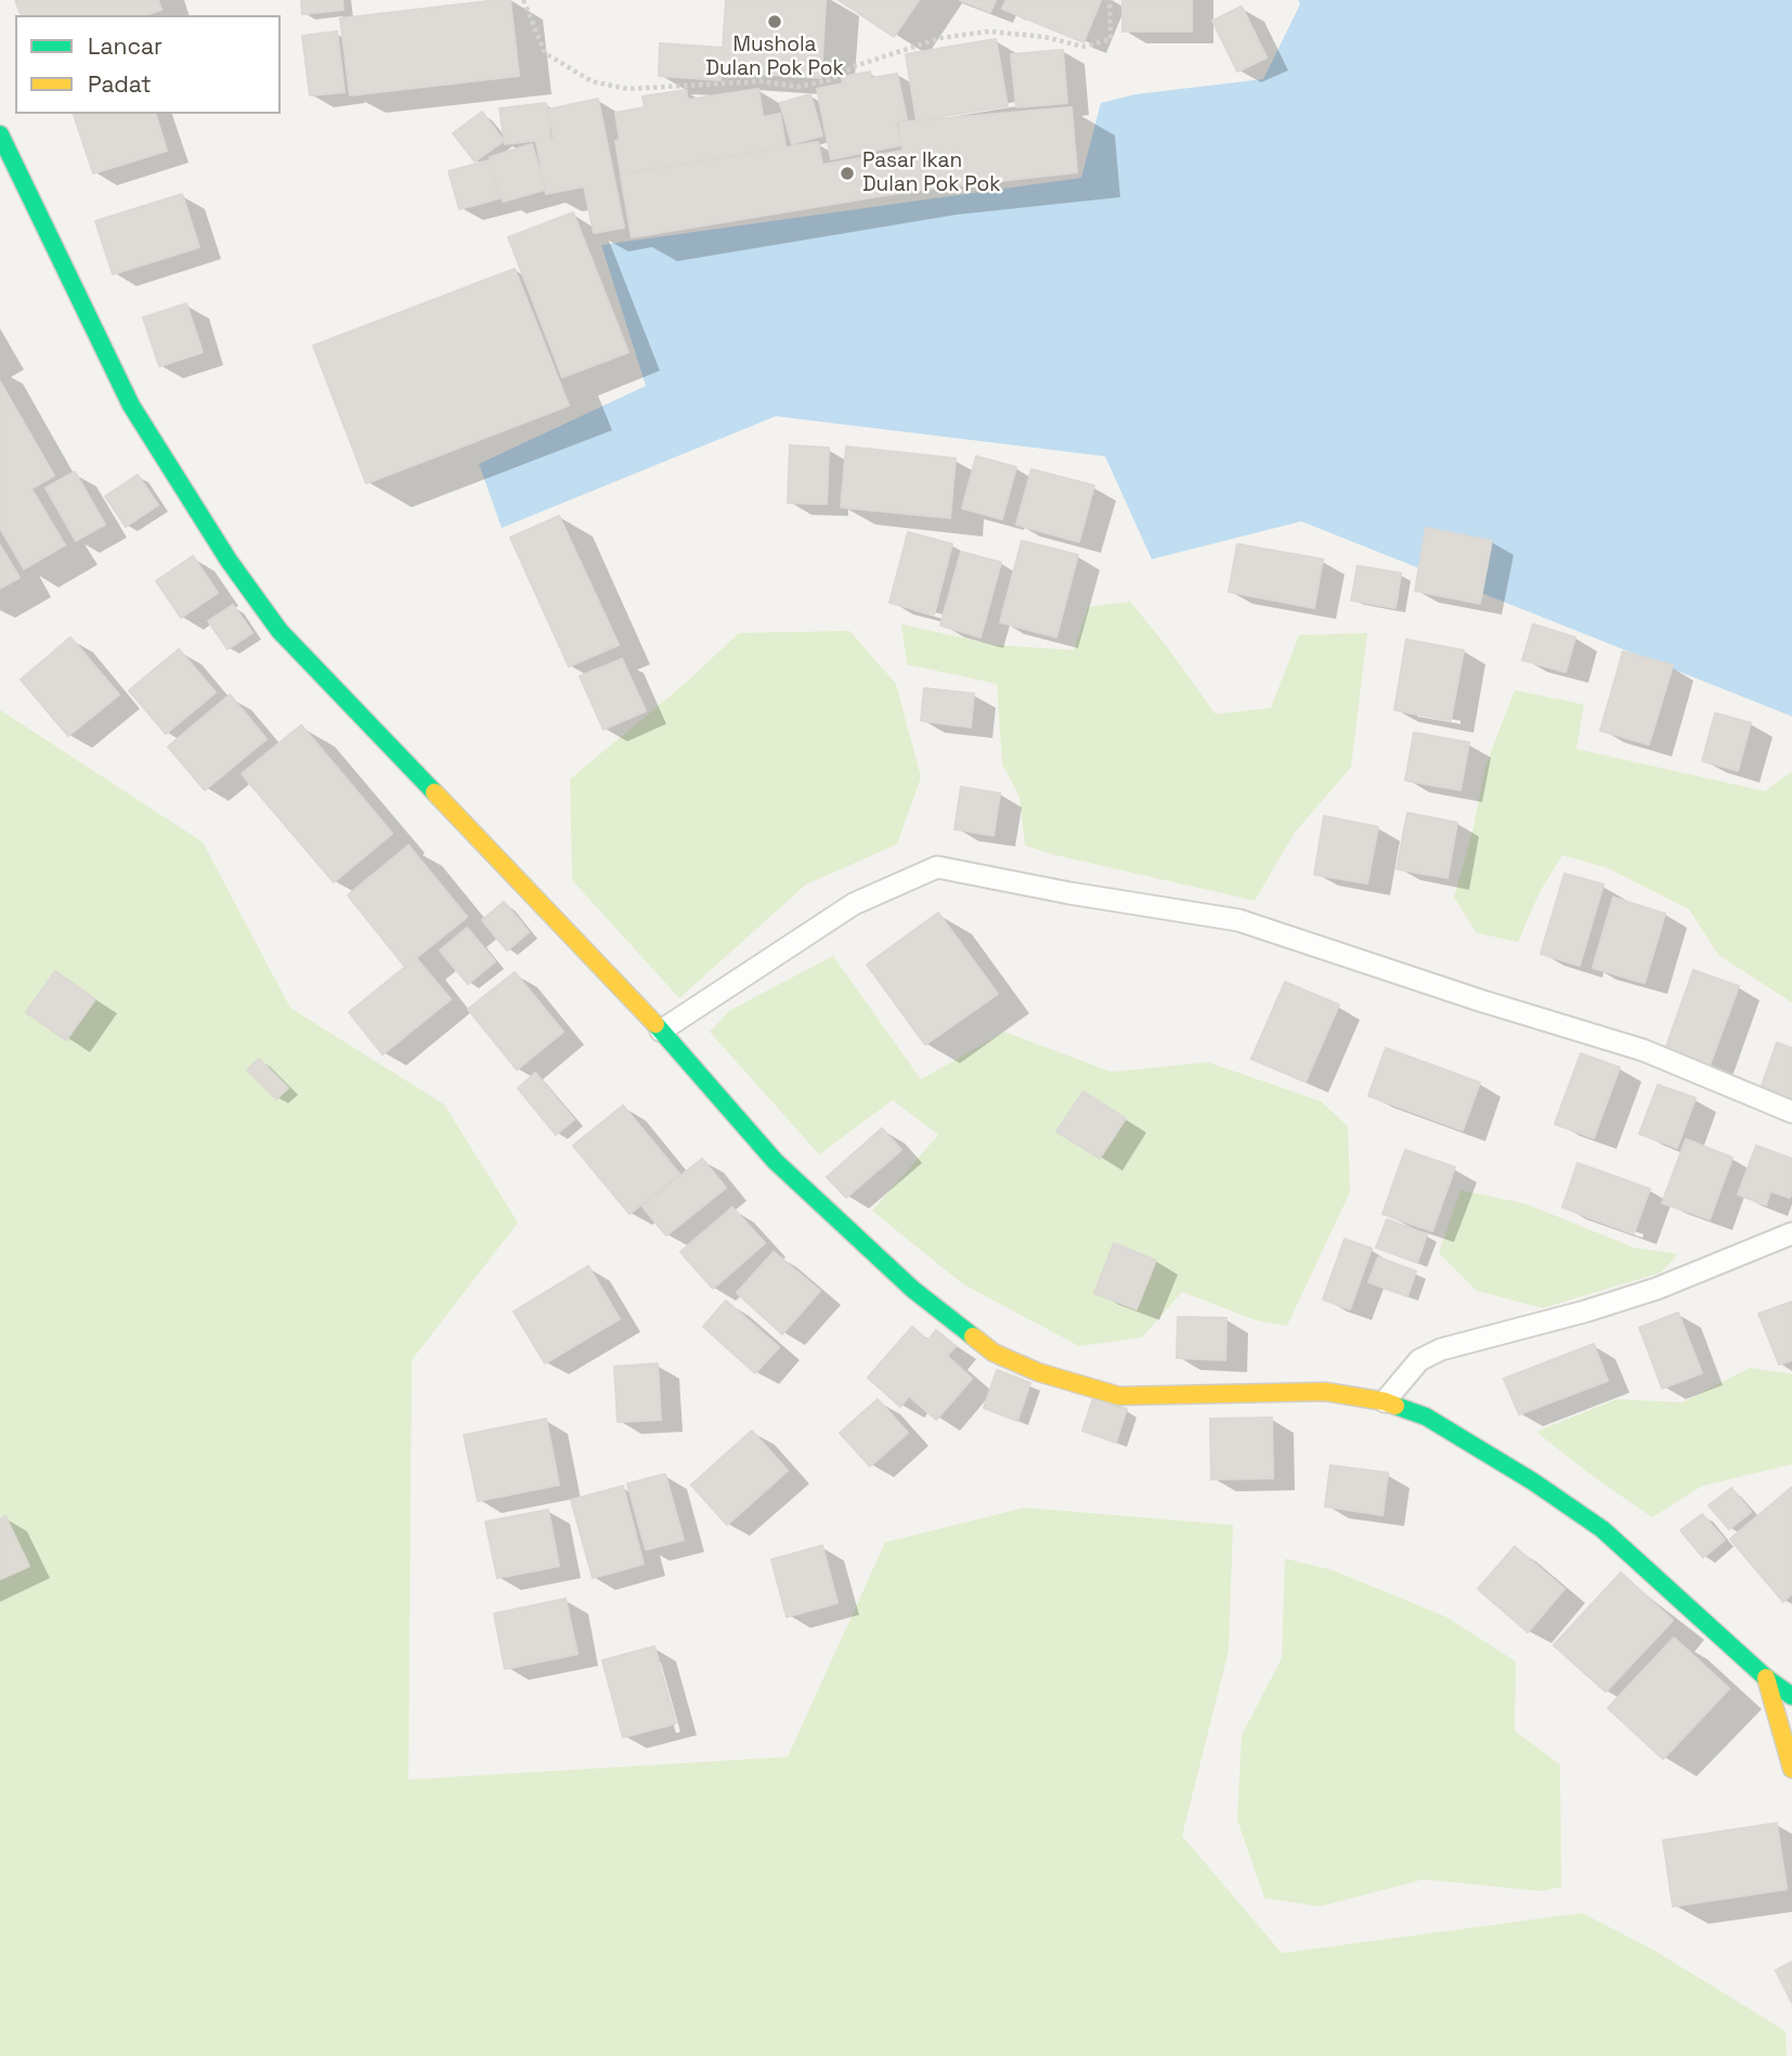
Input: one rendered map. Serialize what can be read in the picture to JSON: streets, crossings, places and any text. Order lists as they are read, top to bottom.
{
  "places": ["Mushola Dulan Pok Pok", "Pasar Ikan Dulan Pok Pok"],
  "legend": ["Lancar", "Padat"]
}
